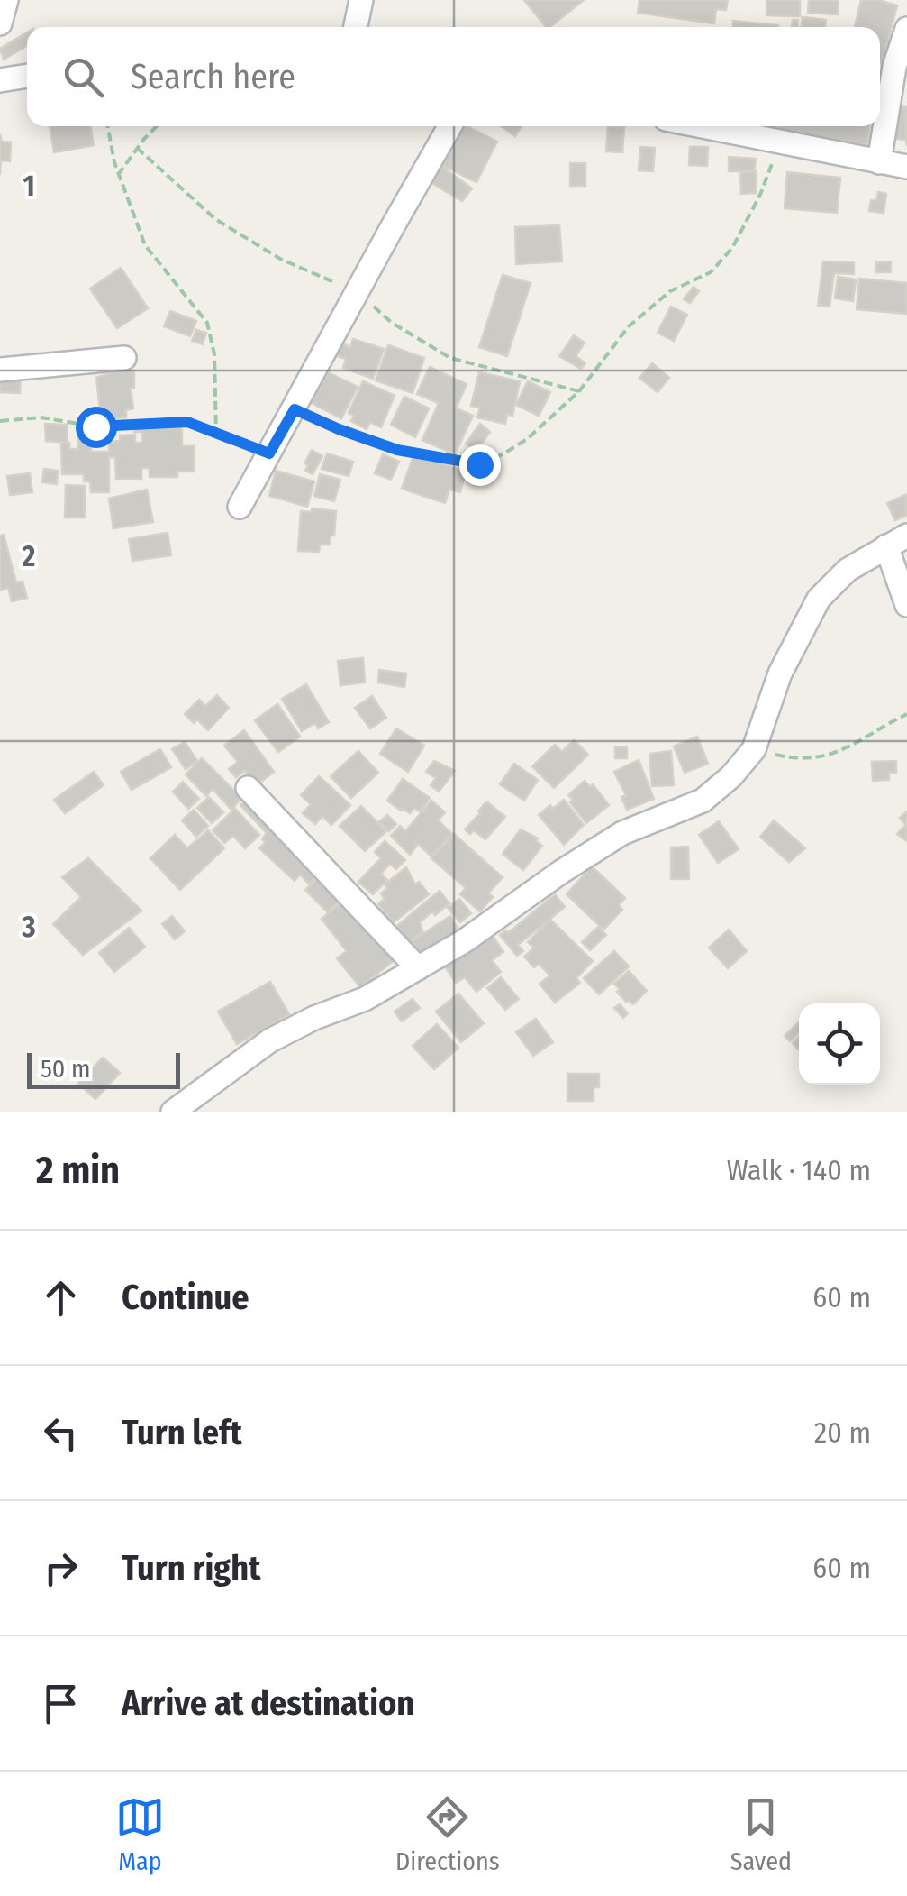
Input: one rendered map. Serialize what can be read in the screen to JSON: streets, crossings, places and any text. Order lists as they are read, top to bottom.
{
  "scale_bar": "50 m",
  "page": {
    "search": "Search here",
    "scale": "50 m",
    "heading": ["2 min", "Walk · 140 m"],
    "list": [
      ["Continue", "60 m"],
      ["Turn left", "20 m"],
      ["Turn right", "60 m"],
      "Arrive at destination"
    ],
    "nav": ["Map", "Directions", "Saved"]
  },
  "grid": {
    "rows": ["1", "2", "3"]
  }
}
